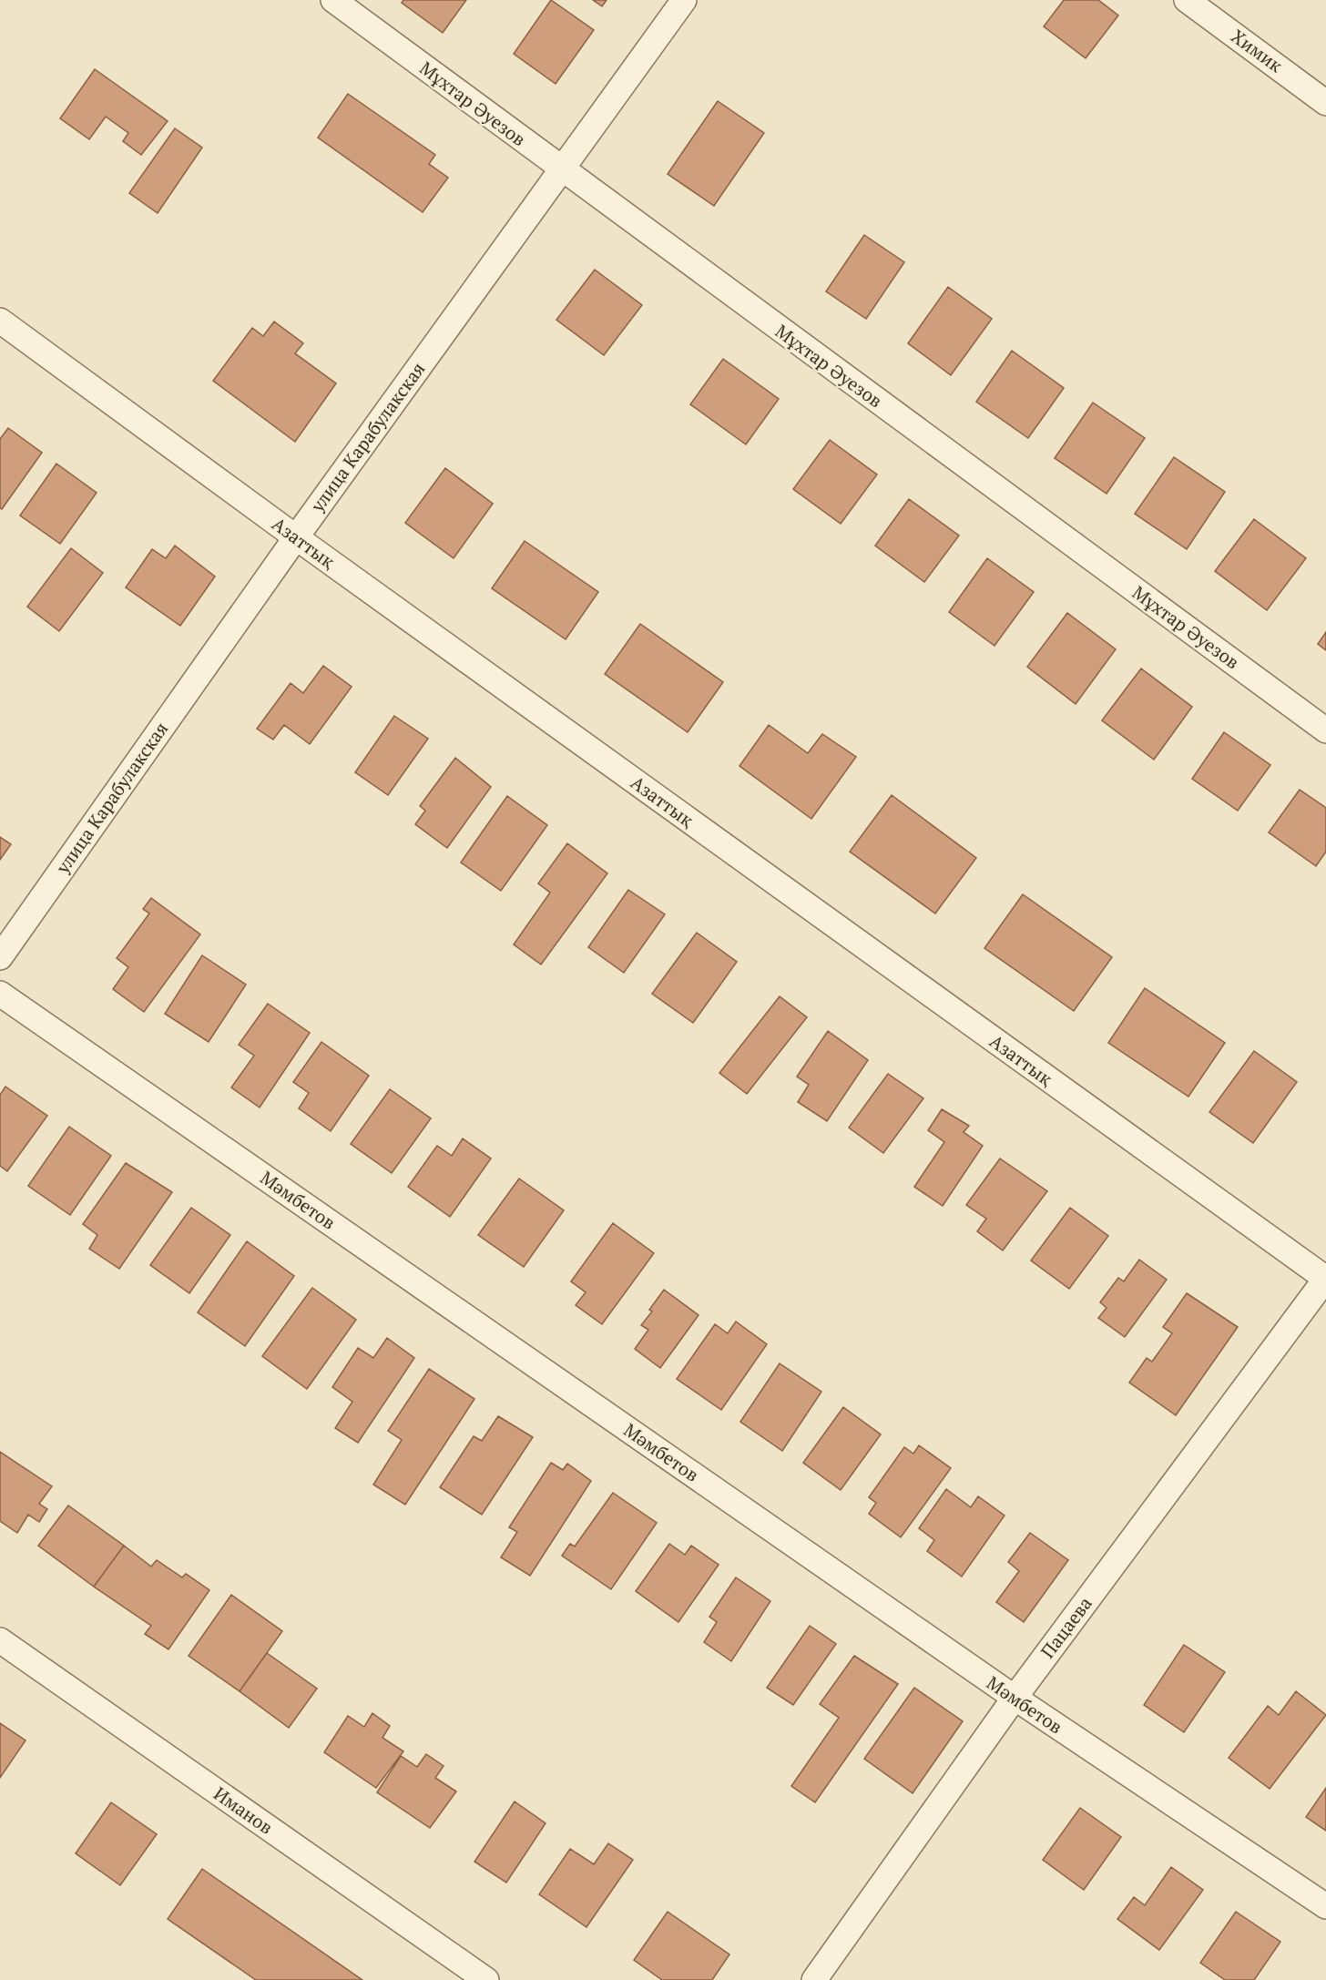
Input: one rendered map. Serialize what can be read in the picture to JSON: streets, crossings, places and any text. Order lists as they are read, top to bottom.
{
  "streets": {
    "street": [
      "Химик",
      "Мұхтар Әуезов",
      "улица Карабулакская",
      "Азаттық",
      "Мәмбетов",
      "Пацаева",
      "Иманов"
    ]
  },
  "crossings": [
    ["Мұхтар Әуезов", "улица Карабулакская"],
    ["улица Карабулакская", "Азаттық"],
    ["Азаттық", "Пацаева"],
    ["Мәмбетов", "Пацаева"]
  ]
}
